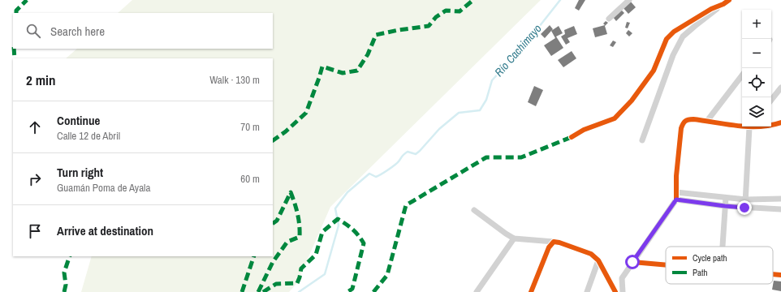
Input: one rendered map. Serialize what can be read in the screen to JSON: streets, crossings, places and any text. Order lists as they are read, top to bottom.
{
  "water": ["Río Cachimayo"],
  "legend": ["Cycle path", "Path"],
  "page": {
    "map_buttons": ["+", "−"],
    "search": "Search here",
    "heading": ["2 min", "Walk · 130 m"],
    "list": [
      ["Continue", "Calle 12 de Abril", "70 m"],
      ["Turn right", "Guamán Poma de Ayala", "60 m"],
      "Arrive at destination"
    ]
  }
}
